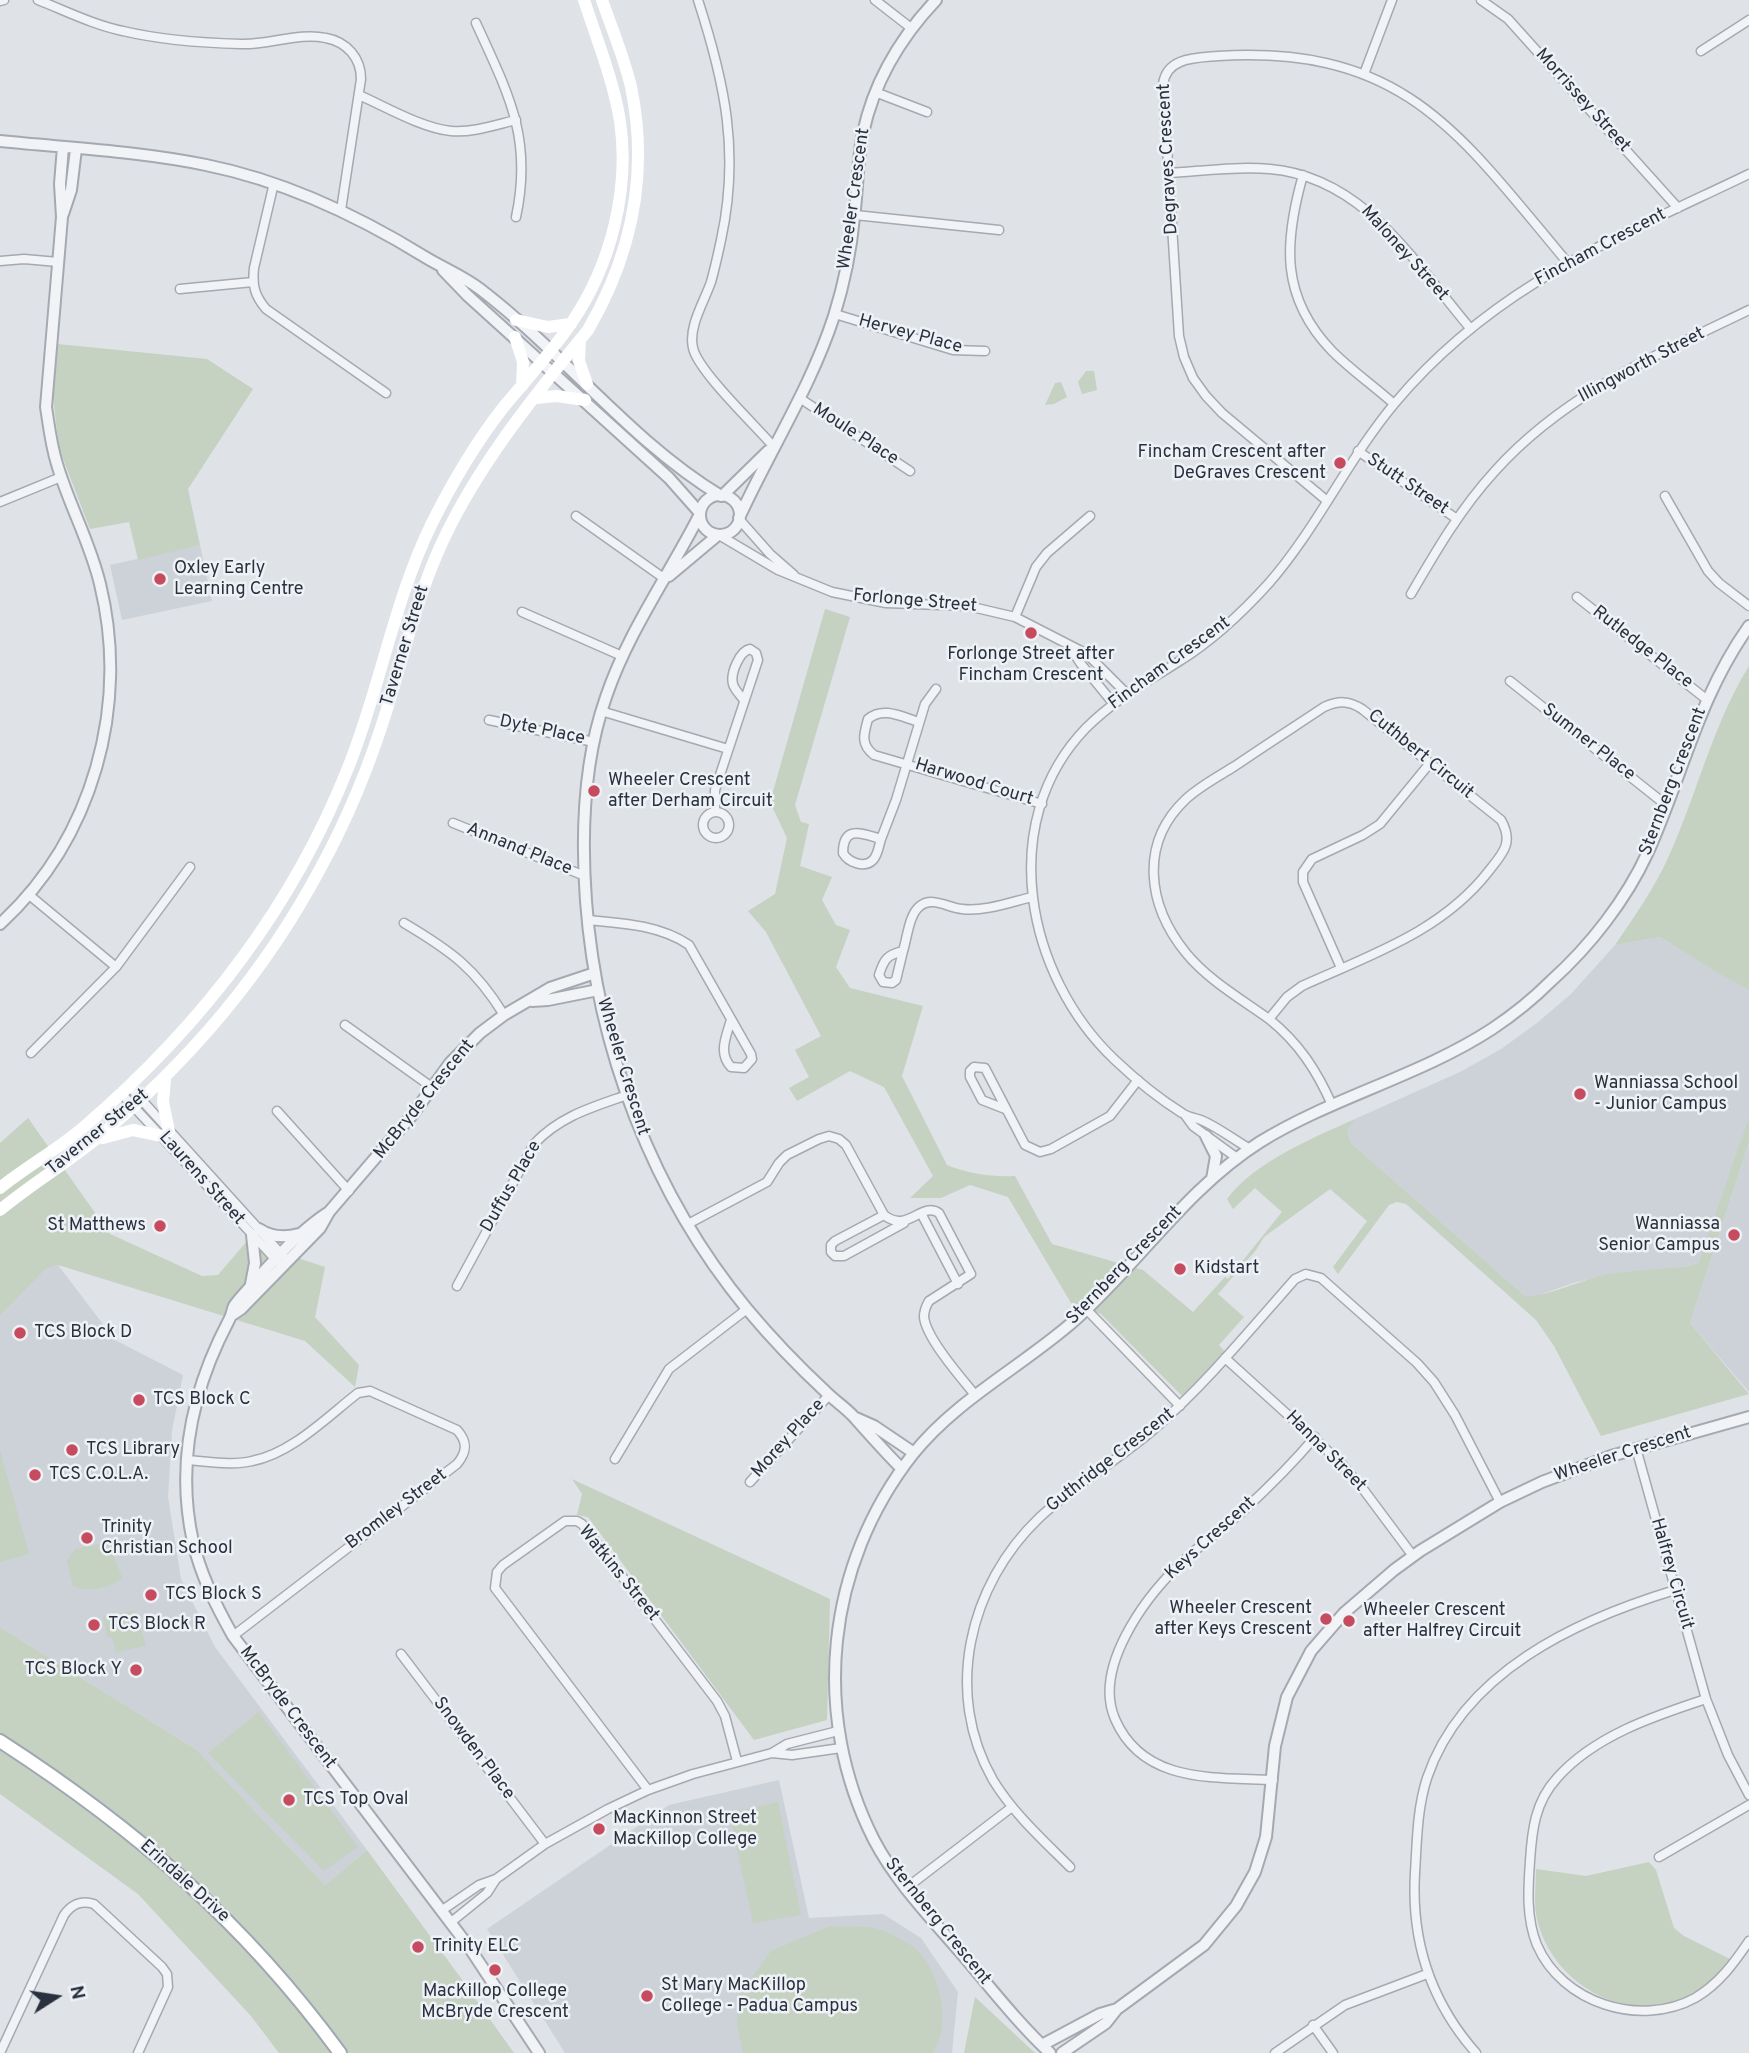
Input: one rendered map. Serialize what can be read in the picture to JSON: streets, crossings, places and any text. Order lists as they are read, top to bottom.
{
  "streets": {
    "main road": ["Taverner Street", "Erindale Drive"],
    "street": [
      "Morrissey Street",
      "Degraves Crescent",
      "Wheeler Crescent",
      "Fincham Crescent",
      "Maloney Street",
      "Hervey Place",
      "Illingworth Street",
      "Moule Place",
      "Stutt Street",
      "Forlonge Street",
      "Rutledge Place",
      "Dyte Place",
      "Sumner Place",
      "Cuthbert Circuit",
      "Sternberg Crescent",
      "Harwood Court",
      "Annand Place",
      "McBryde Crescent",
      "Laurens Street",
      "Duffus Place",
      "Morey Place",
      "Hanna Street",
      "Guthridge Crescent",
      "Bromley Street",
      "Keys Crescent",
      "Watkins Street",
      "Halfrey Circuit",
      "Snowden Place"
    ]
  },
  "crossings": [
    ["Morrissey Street", "Fincham Crescent"],
    ["Degraves Crescent", "Fincham Crescent"],
    ["Degraves Crescent", "Maloney Street"],
    ["Wheeler Crescent", "Hervey Place"],
    ["Wheeler Crescent", "Moule Place"],
    ["Wheeler Crescent", "Forlonge Street"],
    ["Wheeler Crescent", "Dyte Place"],
    ["Wheeler Crescent", "Sternberg Crescent"],
    ["Wheeler Crescent", "Annand Place"],
    ["Wheeler Crescent", "McBryde Crescent"],
    ["Wheeler Crescent", "Duffus Place"],
    ["Wheeler Crescent", "Morey Place"],
    ["Wheeler Crescent", "Hanna Street"],
    ["Wheeler Crescent", "Guthridge Crescent"],
    ["Wheeler Crescent", "Keys Crescent"],
    ["Wheeler Crescent", "Halfrey Circuit"],
    ["Fincham Crescent", "Maloney Street"],
    ["Fincham Crescent", "Stutt Street"],
    ["Fincham Crescent", "Forlonge Street"],
    ["Fincham Crescent", "Sternberg Crescent"],
    ["Fincham Crescent", "Harwood Court"],
    ["Illingworth Street", "Stutt Street"],
    ["Taverner Street", "Laurens Street"],
    ["Rutledge Place", "Sternberg Crescent"],
    ["Sumner Place", "Sternberg Crescent"],
    ["Cuthbert Circuit", "Sternberg Crescent"],
    ["McBryde Crescent", "Laurens Street"],
    ["McBryde Crescent", "Bromley Street"],
    ["Hanna Street", "Guthridge Crescent"],
    ["Hanna Street", "Keys Crescent"]
  ],
  "places": [
    "Fincham Crescent after DeGraves Crescent",
    "Oxley Early Learning Centre",
    "Forlonge Street after Fincham Crescent",
    "Wheeler Crescent after Derham Circuit",
    "Wanniassa School - Junior Campus",
    "St Matthews",
    "Wanniassa Senior Campus",
    "Kidstart",
    "TCS Block D",
    "TCS Block C",
    "TCS Library",
    "TCS C.O.L.A.",
    "Trinity Christian School",
    "TCS Block S",
    "Wheeler Crescent after Keys Crescent",
    "Wheeler Crescent after Halfrey Circuit",
    "TCS Block R",
    "TCS Block Y",
    "TCS Top Oval",
    "MacKinnon Street MacKillop College",
    "Trinity ELC",
    "MacKillop College McBryde Crescent",
    "St Mary MacKillop College - Padua Campus"
  ],
  "north": "right"
}
